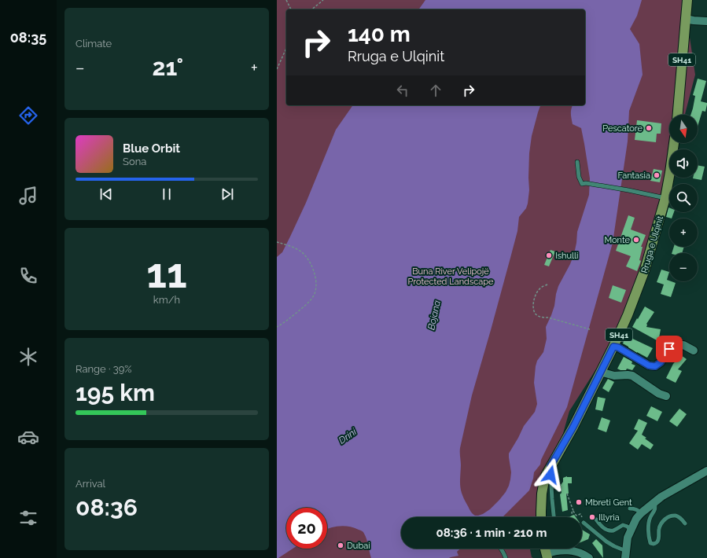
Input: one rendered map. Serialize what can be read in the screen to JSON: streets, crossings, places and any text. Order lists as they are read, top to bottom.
{
  "streets": {
    "main road": ["SH41", "Rruga e Ulqinit"]
  },
  "water": ["Bojana", "Drini"],
  "parks": ["Buna River Velipojë Protected Landscape"],
  "places": [
    "Pescatore",
    "Fantasia",
    "Monte",
    "Ishulli",
    "Mbreti Gent",
    "Illyria",
    "Dubai"
  ],
  "north": "bottom",
  "page": {
    "tabs": "08:35",
    "tile": [
      "Climate",
      ["11", "km/h"],
      ["Range · 39%", "195 km"],
      ["Arrival", "08:36"]
    ],
    "turn": ["140 m", "Rruga e Ulqinit"],
    "heat": ["−", "21°", "+"],
    "map_buttons": ["+", "−"],
    "song": ["Blue Orbit", "Sona"],
    "limit": "20",
    "trip": "08:36 · 1 min · 210 m"
  }
}
